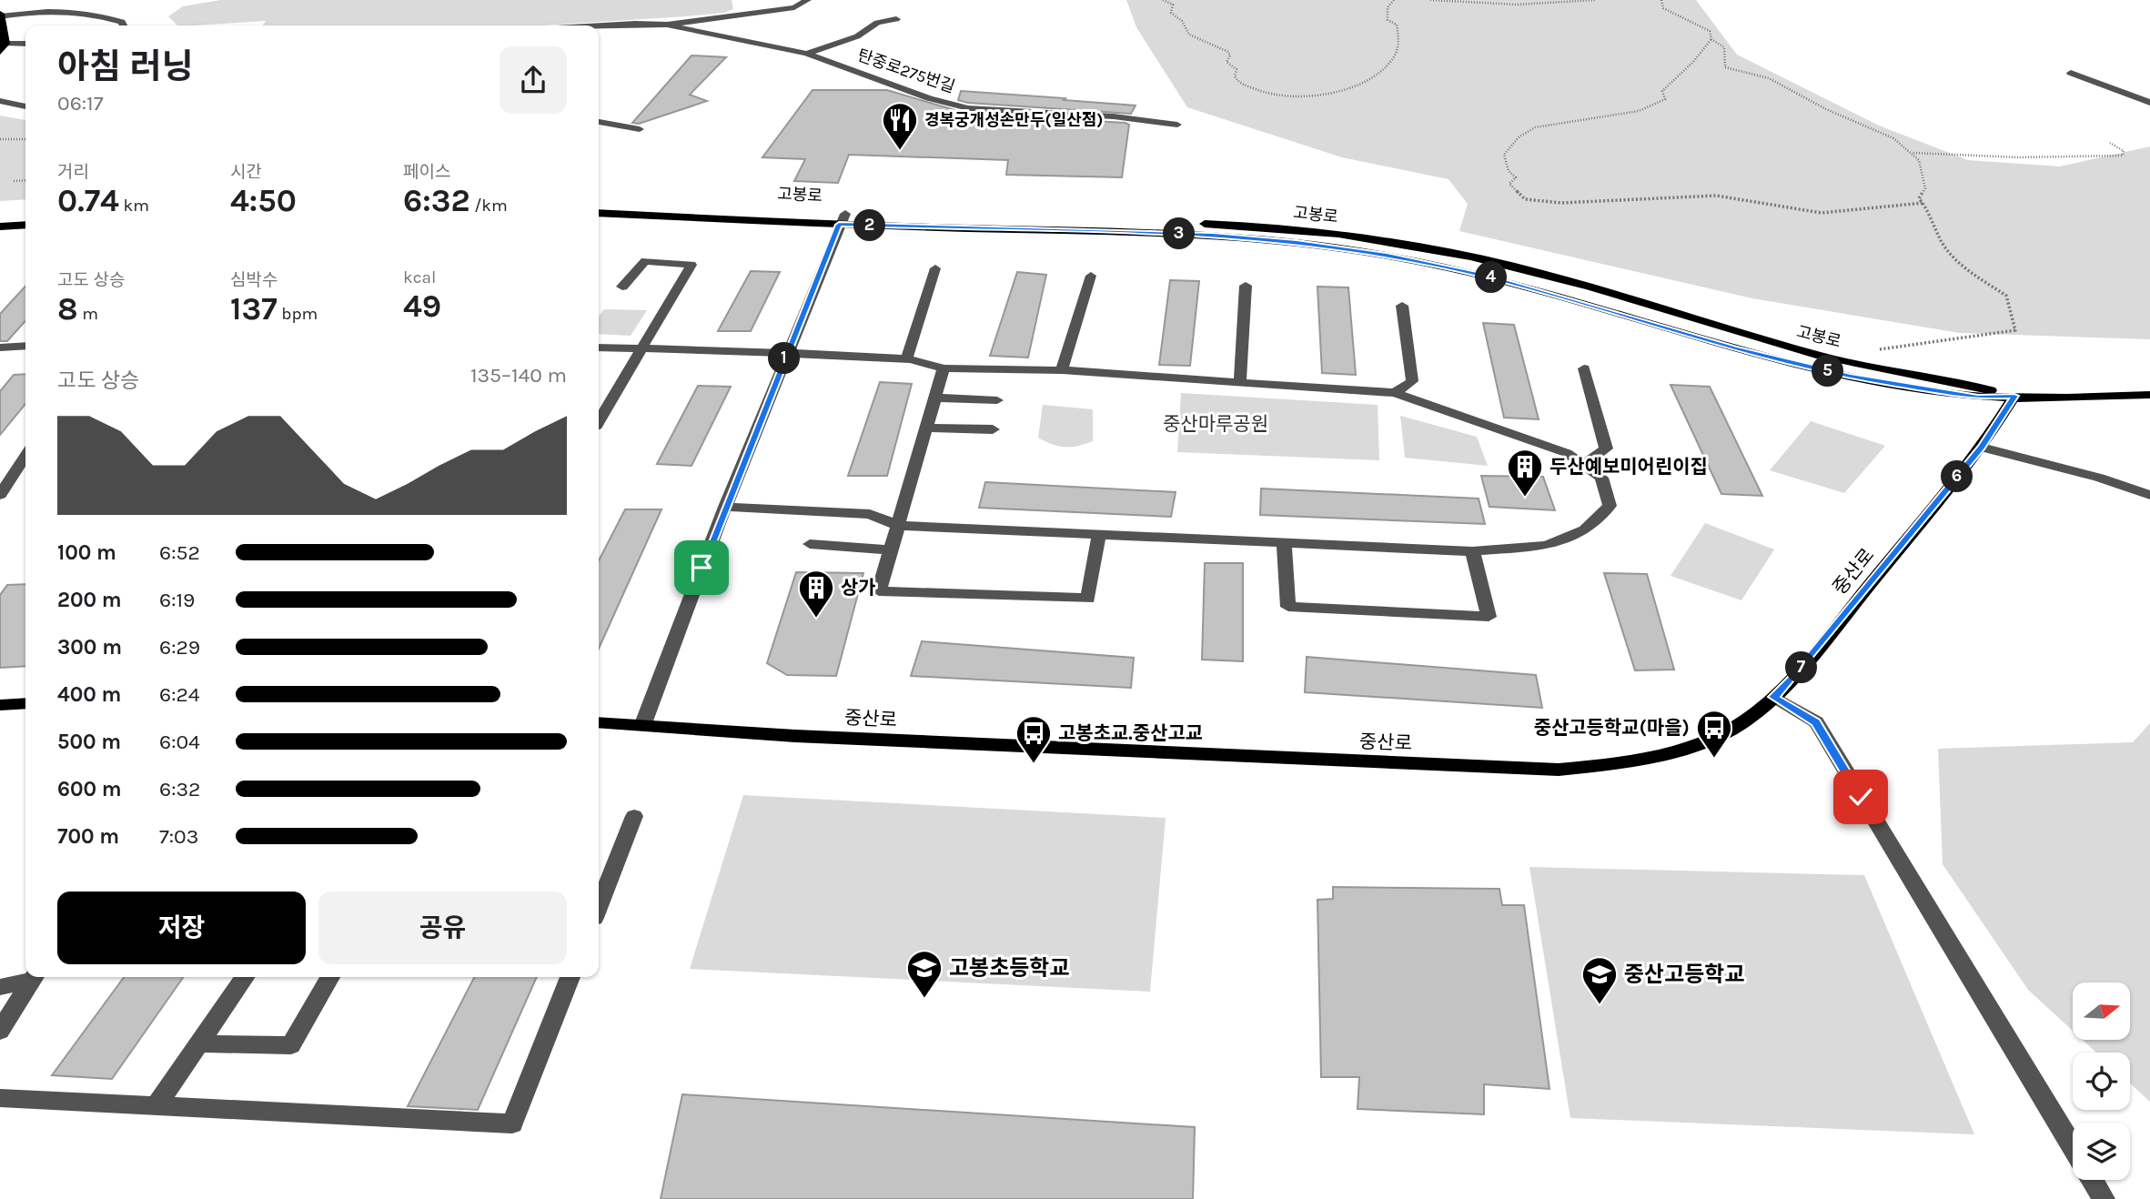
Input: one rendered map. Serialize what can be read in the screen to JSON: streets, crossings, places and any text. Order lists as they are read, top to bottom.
{
  "streets": {
    "main road": ["고봉로", "중산로"],
    "street": ["탄중로275번길"]
  },
  "crossings": [
    ["고봉로", "중산로"]
  ],
  "parks": ["중산마루공원"],
  "places": {
    "restaurant": ["경복궁개성손만두(일산점)"],
    "building": ["두산예보미어린이집", "상가"],
    "bus stop": ["중산고등학교(마을)", "고봉초교.중산고교"],
    "school or university": ["고봉초등학교", "중산고등학교"]
  },
  "north": "right",
  "page": {
    "heading": ["아침 러닝", "06:17"],
    "stats": [
      ["거리", "0.74 km"],
      ["시간", "4:50"],
      ["페이스", "6:32 /km"],
      ["고도 상승", "8 m"],
      ["심박수", "137 bpm"],
      ["kcal", "49"]
    ],
    "pins": [
      "2",
      "3",
      "4",
      "1",
      "5",
      "6",
      "7"
    ],
    "chart": ["고도 상승", "135–140 m"],
    "list": [
      {
        "name": "100 m",
        "note": "6:52"
      },
      {
        "name": "200 m",
        "note": "6:19"
      },
      {
        "name": "300 m",
        "note": "6:29"
      },
      {
        "name": "400 m",
        "note": "6:24"
      },
      {
        "name": "500 m",
        "note": "6:04"
      },
      {
        "name": "600 m",
        "note": "6:32"
      },
      {
        "name": "700 m",
        "note": "7:03"
      }
    ],
    "buttons": ["저장", "공유"]
  }
}
